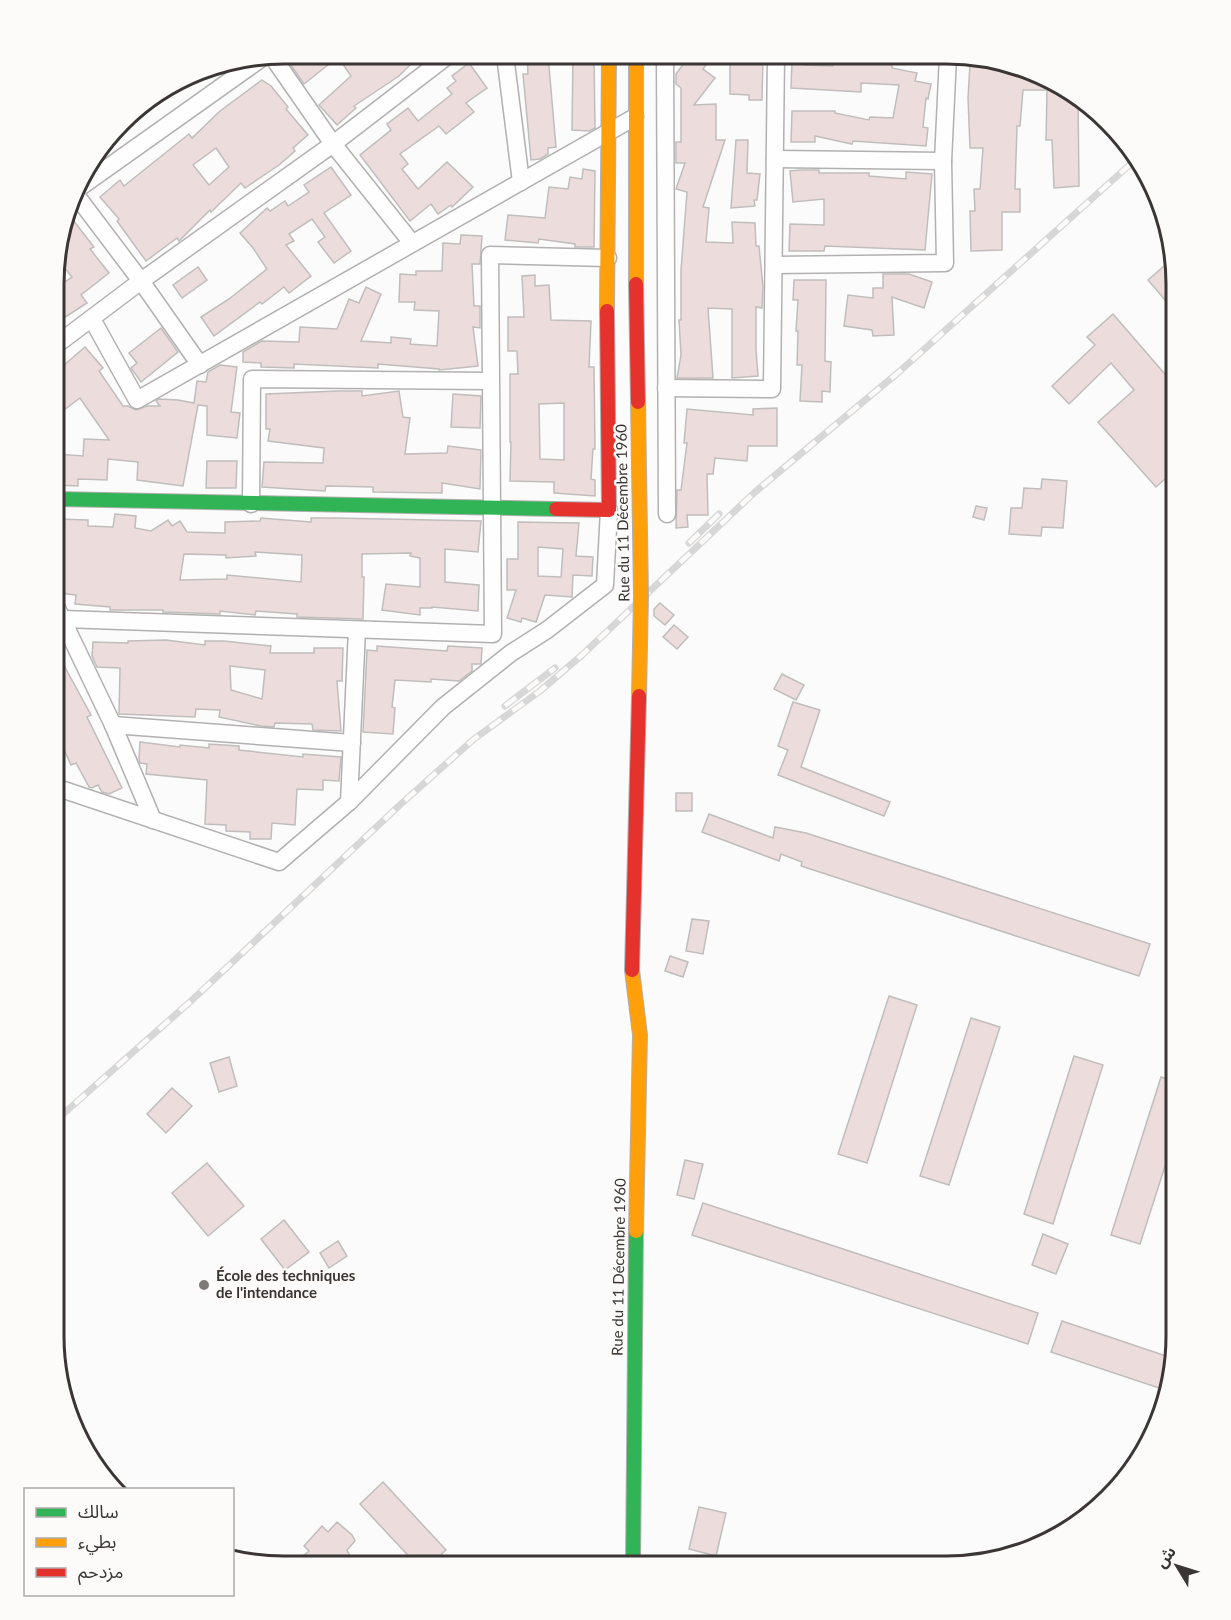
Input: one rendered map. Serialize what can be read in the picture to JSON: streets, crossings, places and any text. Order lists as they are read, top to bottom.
{
  "streets": {
    "main road": ["Rue du 11 Décembre 1960"]
  },
  "places": ["École des techniques de l'intendance"],
  "legend": ["سالك", "بطيء", "مزدحم"],
  "north": "top left"
}
